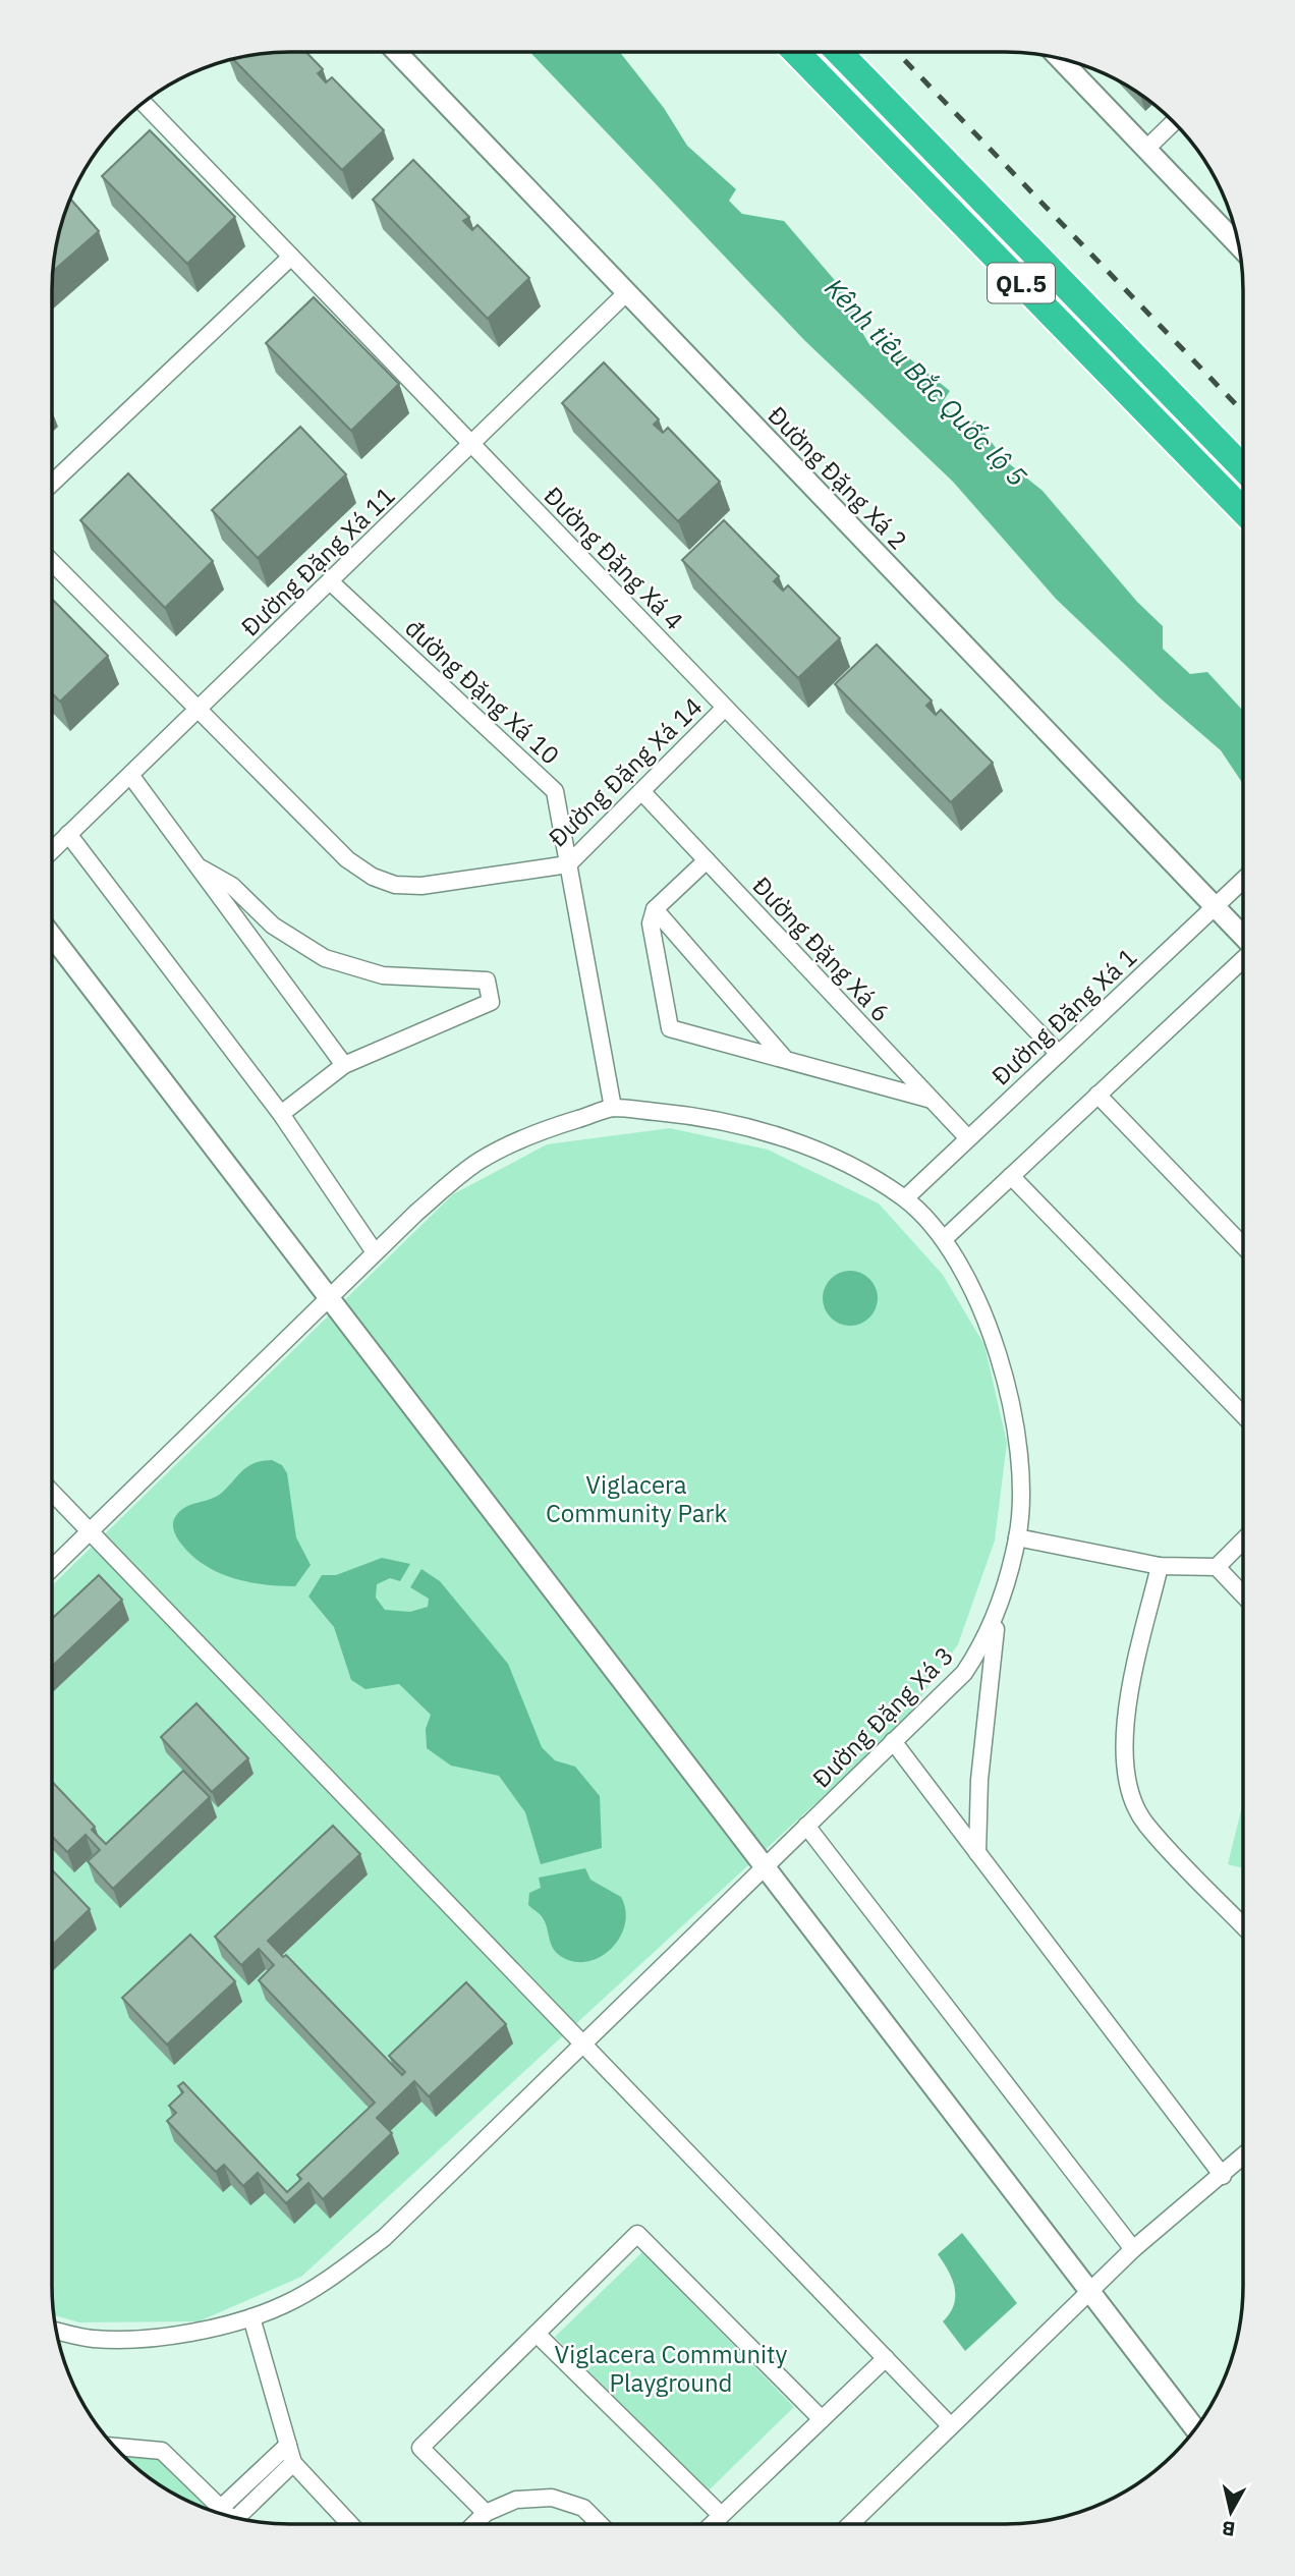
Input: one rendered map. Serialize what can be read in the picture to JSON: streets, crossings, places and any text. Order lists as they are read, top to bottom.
{
  "streets": {
    "highway": ["QL.5"],
    "street": [
      "Đường Đặng Xá 2",
      "Đường Đặng Xá 4",
      "Đường Đặng Xá 11",
      "đường Đặng Xá 10",
      "Đường Đặng Xá 14",
      "Đường Đặng Xá 6",
      "Đường Đặng Xá 1",
      "Đường Đặng Xá 3"
    ]
  },
  "crossings": [
    ["Đường Đặng Xá 2", "Đường Đặng Xá 11"],
    ["Đường Đặng Xá 2", "Đường Đặng Xá 1"],
    ["Đường Đặng Xá 4", "Đường Đặng Xá 11"],
    ["Đường Đặng Xá 4", "Đường Đặng Xá 14"],
    ["Đường Đặng Xá 4", "Đường Đặng Xá 1"],
    ["Đường Đặng Xá 11", "đường Đặng Xá 10"],
    ["Đường Đặng Xá 11", "Đường Đặng Xá 14"],
    ["đường Đặng Xá 10", "Đường Đặng Xá 14"],
    ["đường Đặng Xá 10", "Đường Đặng Xá 3"],
    ["Đường Đặng Xá 14", "Đường Đặng Xá 6"],
    ["Đường Đặng Xá 6", "Đường Đặng Xá 1"],
    ["Đường Đặng Xá 1", "Đường Đặng Xá 3"]
  ],
  "water": ["Kênh tiêu Bắc Quốc lộ 5"],
  "parks": ["Viglacera Community Park", "Viglacera Community Playground"],
  "north": "bottom"
}
